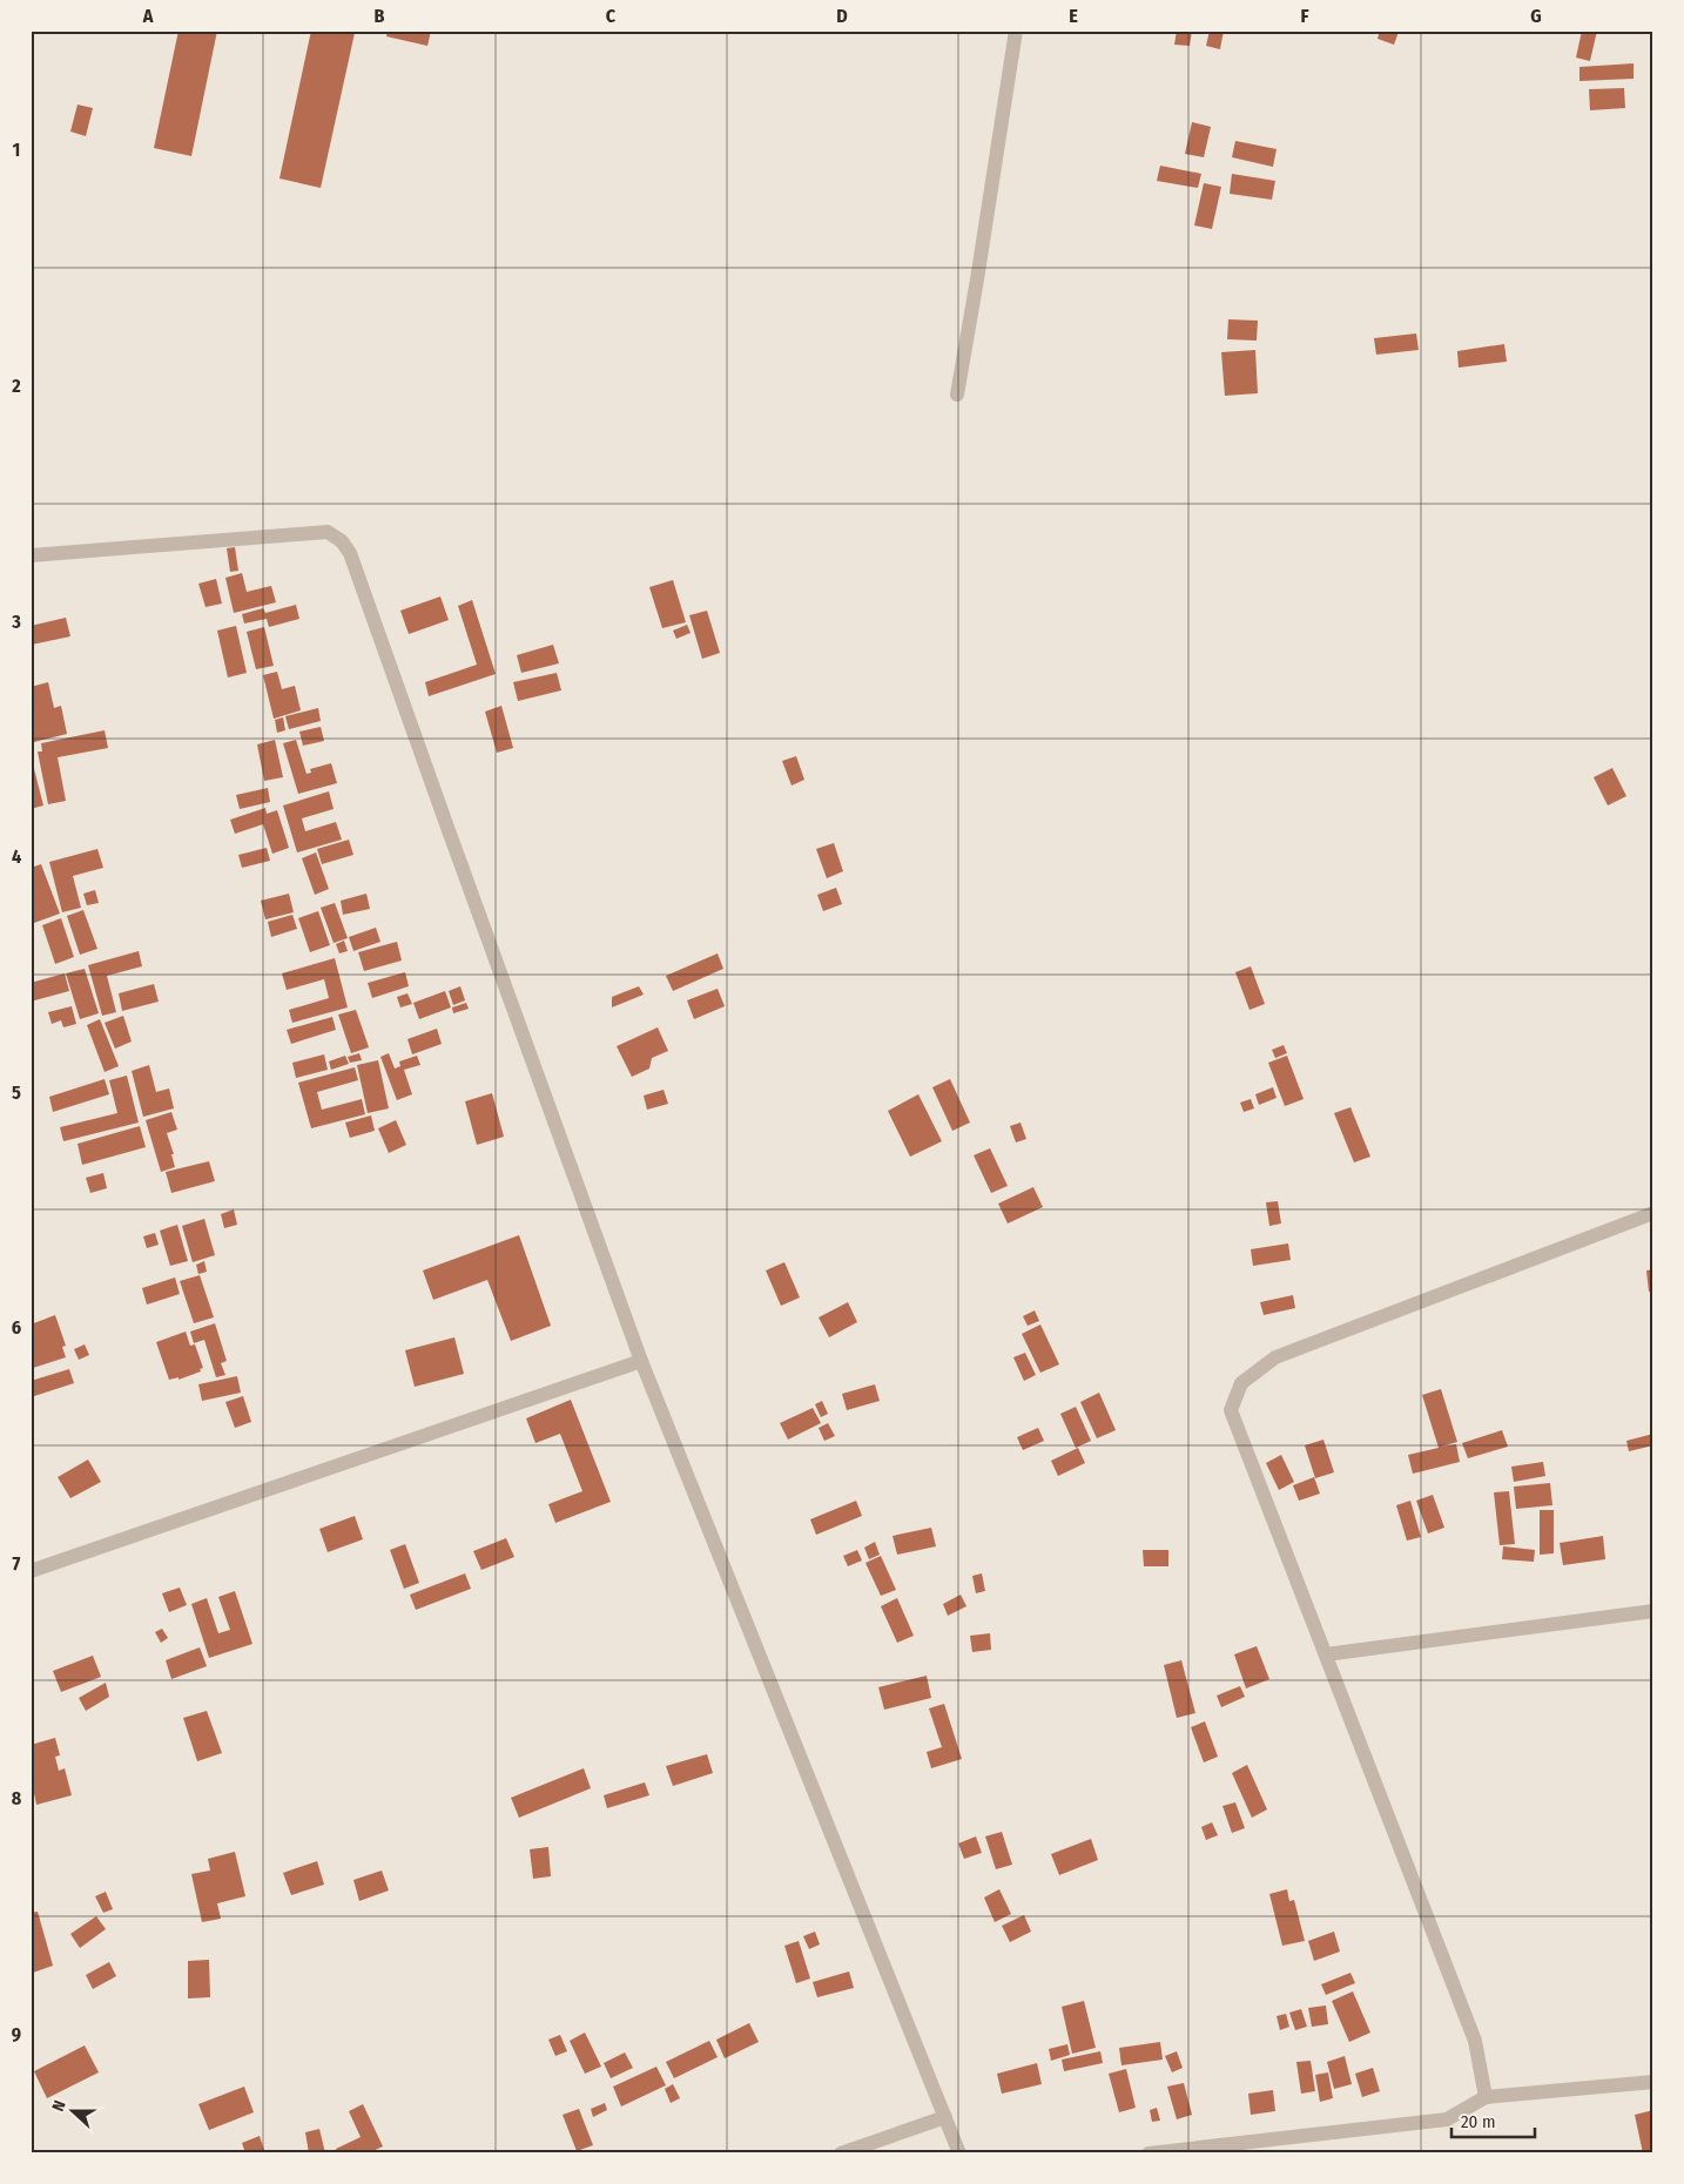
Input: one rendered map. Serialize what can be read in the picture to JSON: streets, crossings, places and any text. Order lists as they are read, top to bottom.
{
  "scale_bar": "20 m",
  "north": "left",
  "grid": {
    "columns": [
      "A",
      "B",
      "C",
      "D",
      "E",
      "F",
      "G"
    ],
    "rows": [
      "1",
      "2",
      "3",
      "4",
      "5",
      "6",
      "7",
      "8",
      "9"
    ]
  }
}
